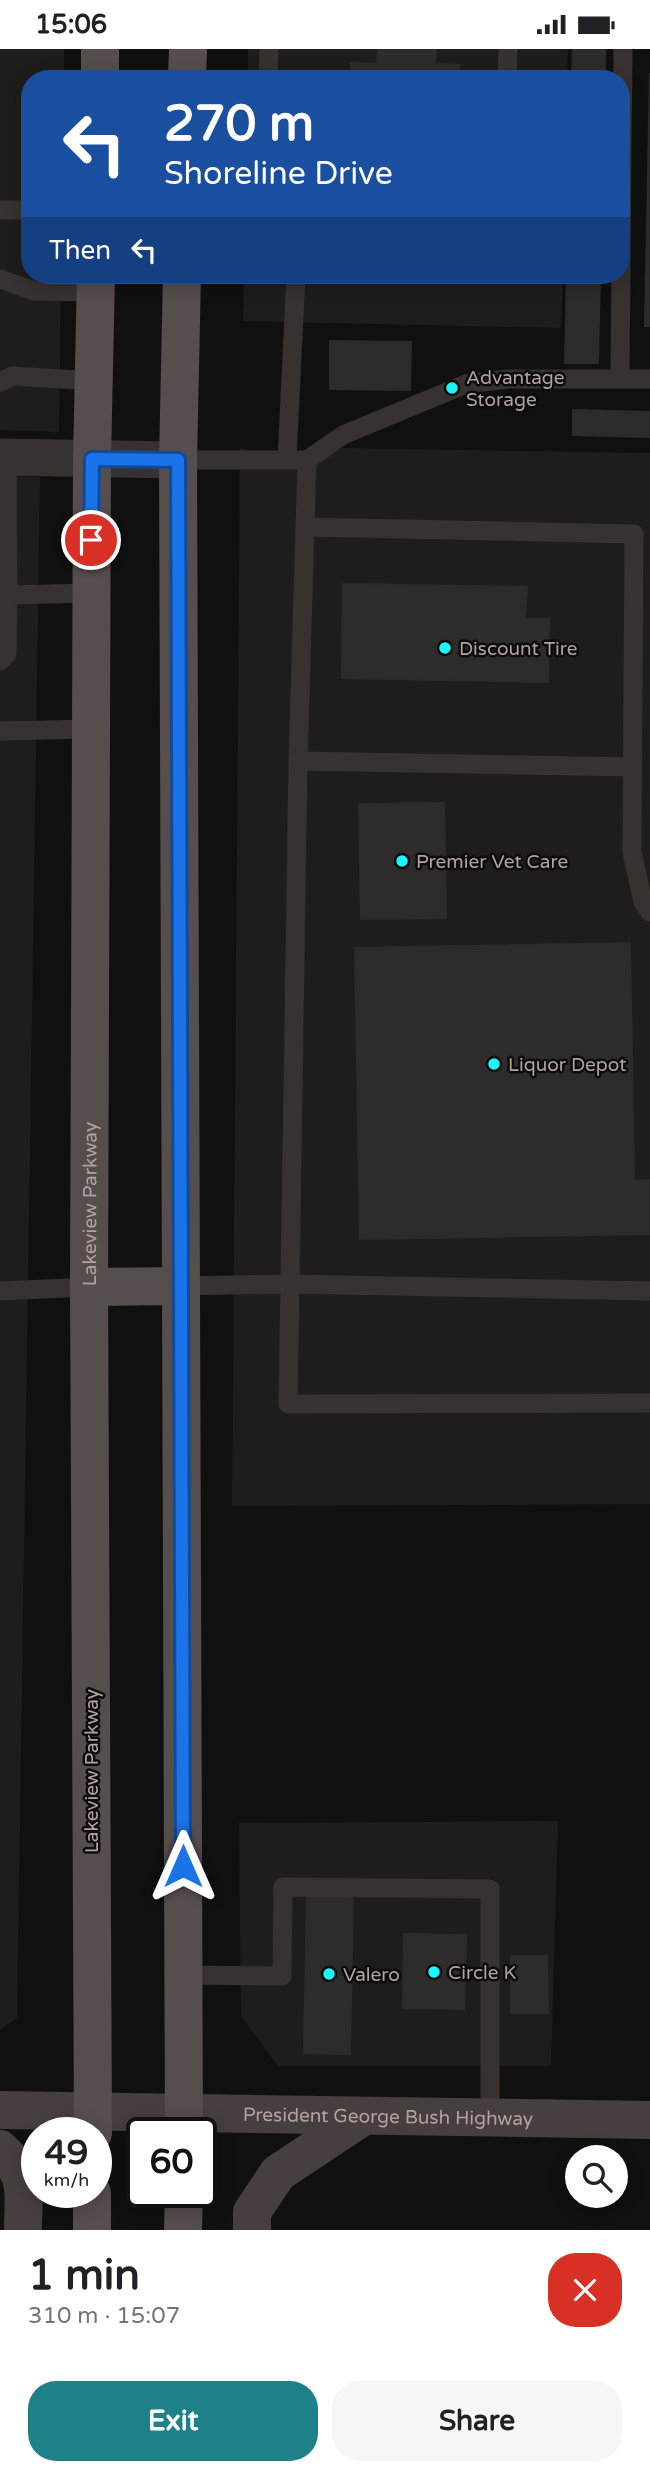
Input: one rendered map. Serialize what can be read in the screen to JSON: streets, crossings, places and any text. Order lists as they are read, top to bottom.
{
  "streets": {
    "main road": ["Lakeview Parkway", "President George Bush Highway"]
  },
  "places": [
    "Advantage Storage",
    "Discount Tire",
    "Premier Vet Care",
    "Liquor Depot",
    "Circle K",
    "Valero"
  ],
  "page": {
    "status": "15:06",
    "turn": ["270 m", "Shoreline Drive"],
    "then": "Then",
    "speed": "49 km/h",
    "limit": "60",
    "heading": ["1 min", "310 m · 15:07"],
    "buttons": ["Exit", "Share"]
  }
}
